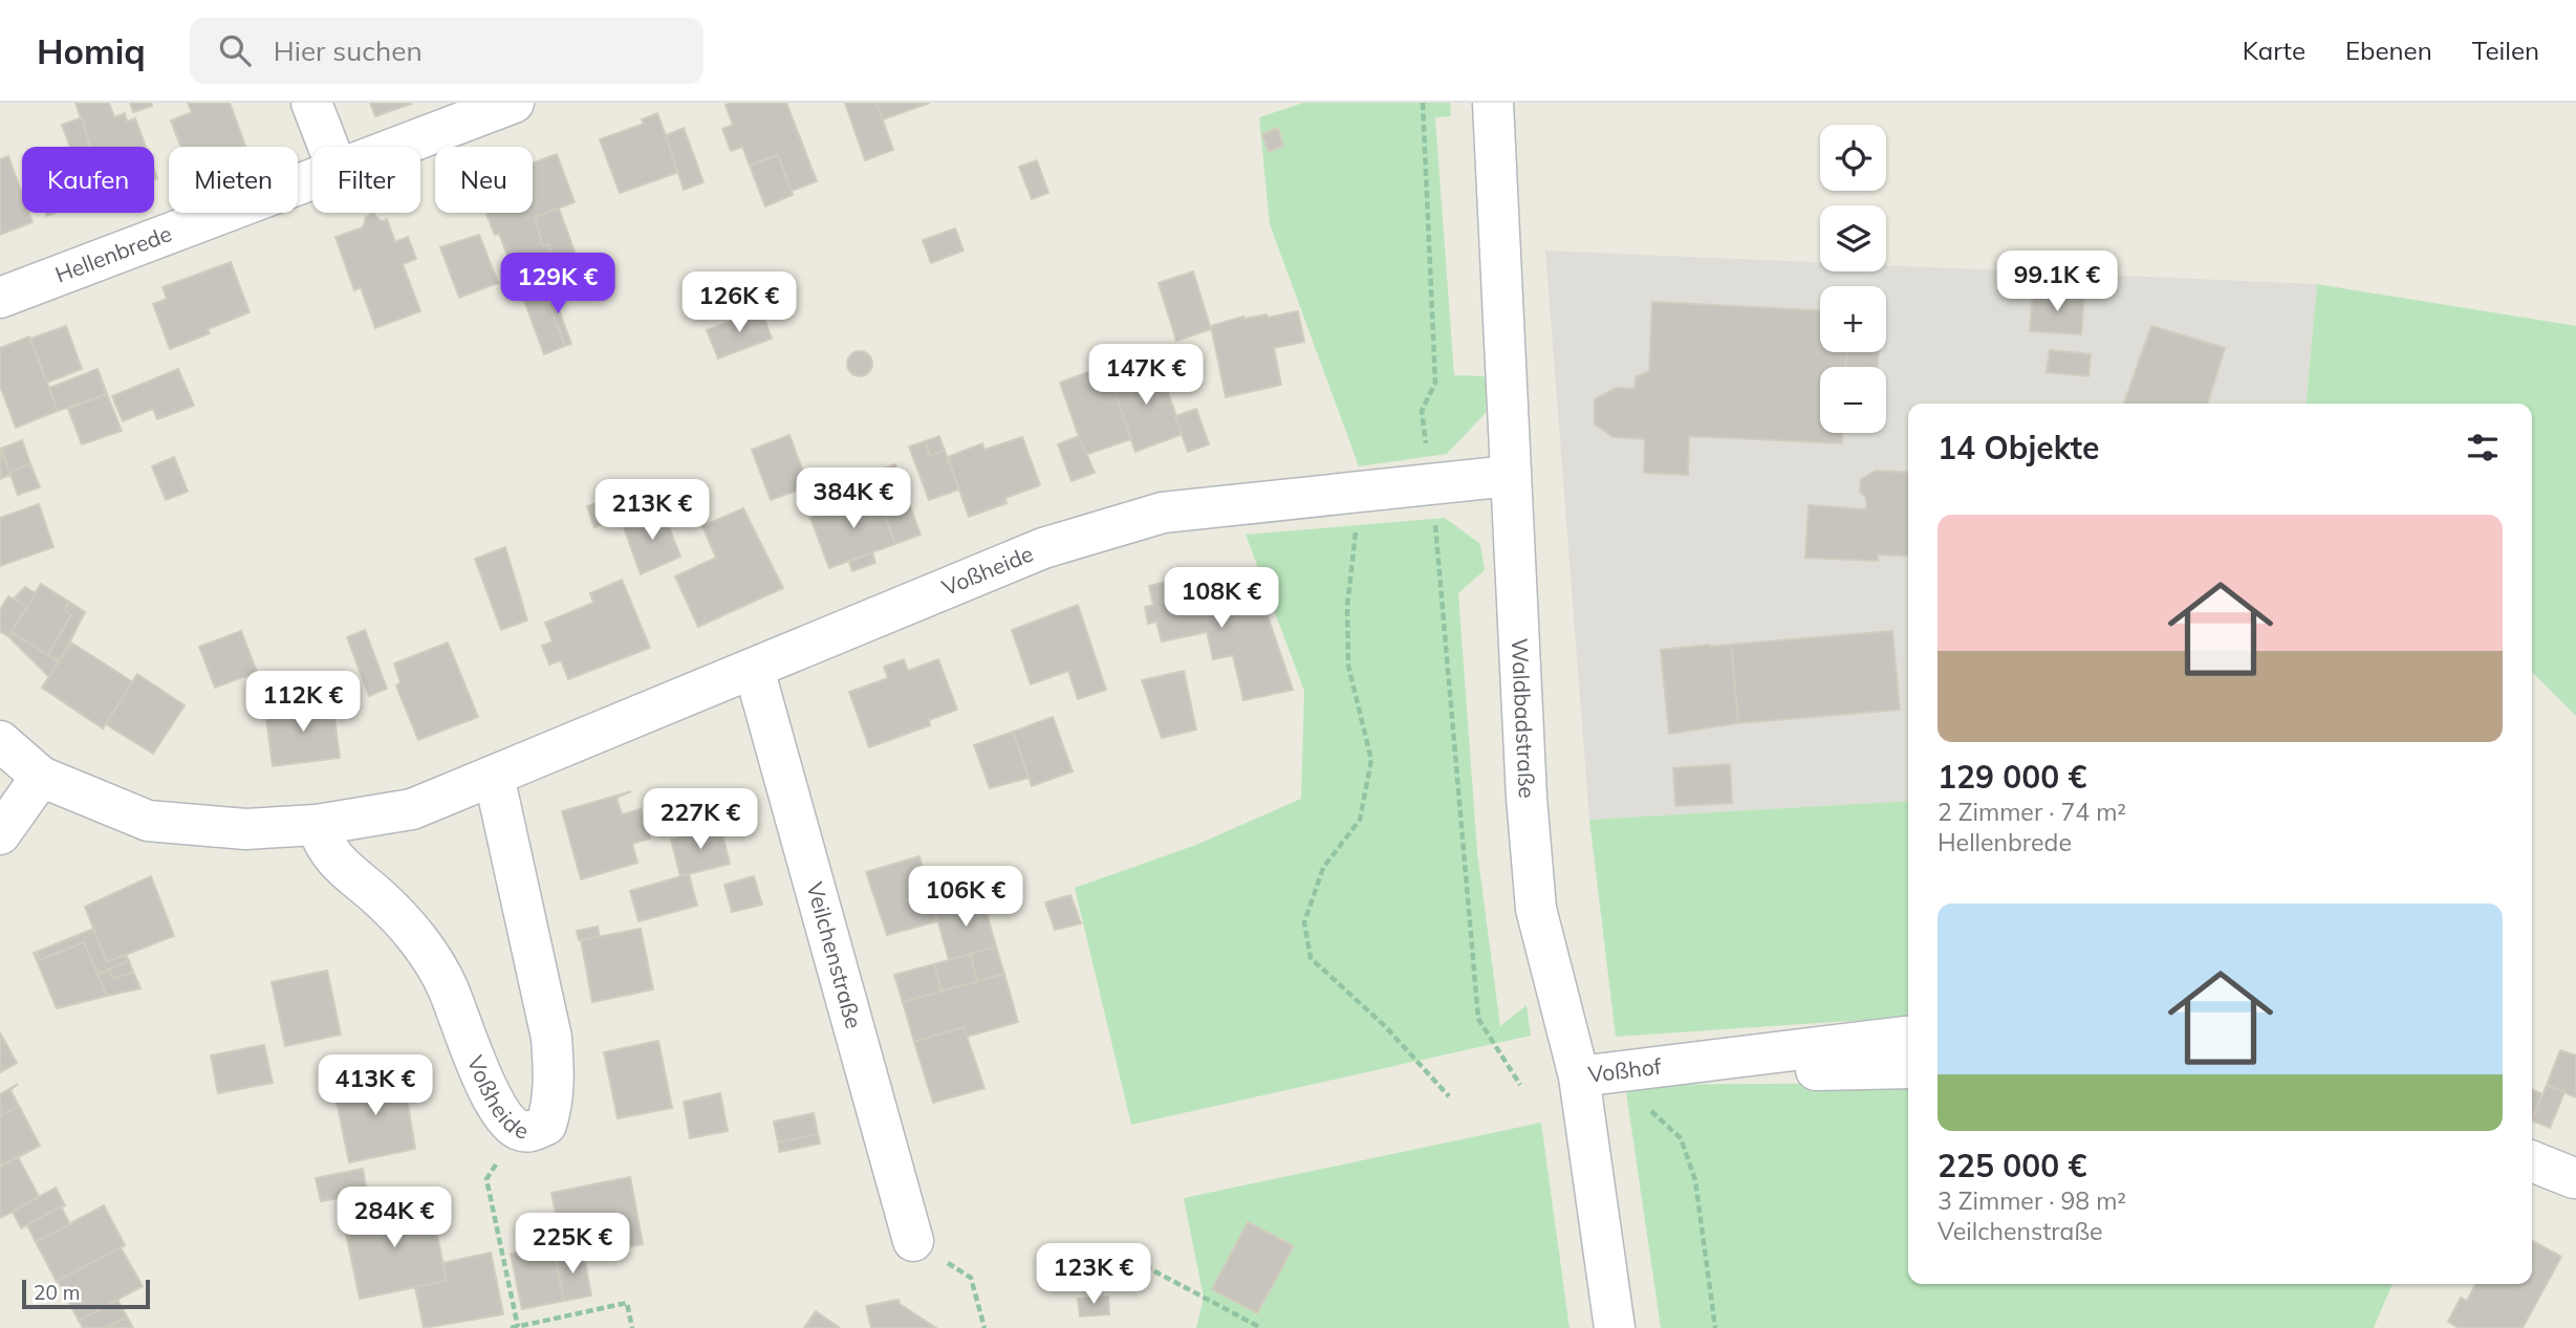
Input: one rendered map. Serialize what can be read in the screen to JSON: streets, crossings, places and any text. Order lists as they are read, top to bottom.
{
  "streets": {
    "street": [
      "Hellenbrede",
      "Voßheide",
      "Waldbadstraße",
      "Veilchenstraße",
      "Voßhof"
    ]
  },
  "crossings": [
    ["Voßheide", "Waldbadstraße"],
    ["Voßheide", "Veilchenstraße"],
    ["Waldbadstraße", "Voßhof"]
  ],
  "scale_bar": "20 m",
  "page": {
    "header": "Homiq",
    "search": "Hier suchen",
    "nav": ["Karte", "Ebenen", "Teilen"],
    "map_buttons": ["+", "−"],
    "chip": [
      "Kaufen",
      "Mieten",
      "Filter",
      "Neu"
    ],
    "price": [
      "99.1K €",
      "129K €",
      "126K €",
      "147K €",
      "384K €",
      "213K €",
      "108K €",
      "112K €",
      "227K €",
      "106K €",
      "413K €",
      "284K €",
      "225K €",
      "123K €"
    ],
    "heading": "14 Objekte",
    "list": [
      {
        "name": "129 000 €",
        "note": "2 Zimmer · 74 m² · Hellenbrede"
      },
      {
        "name": "225 000 €",
        "note": "3 Zimmer · 98 m² · Veilchenstraße"
      }
    ],
    "scale": "20 m"
  }
}
